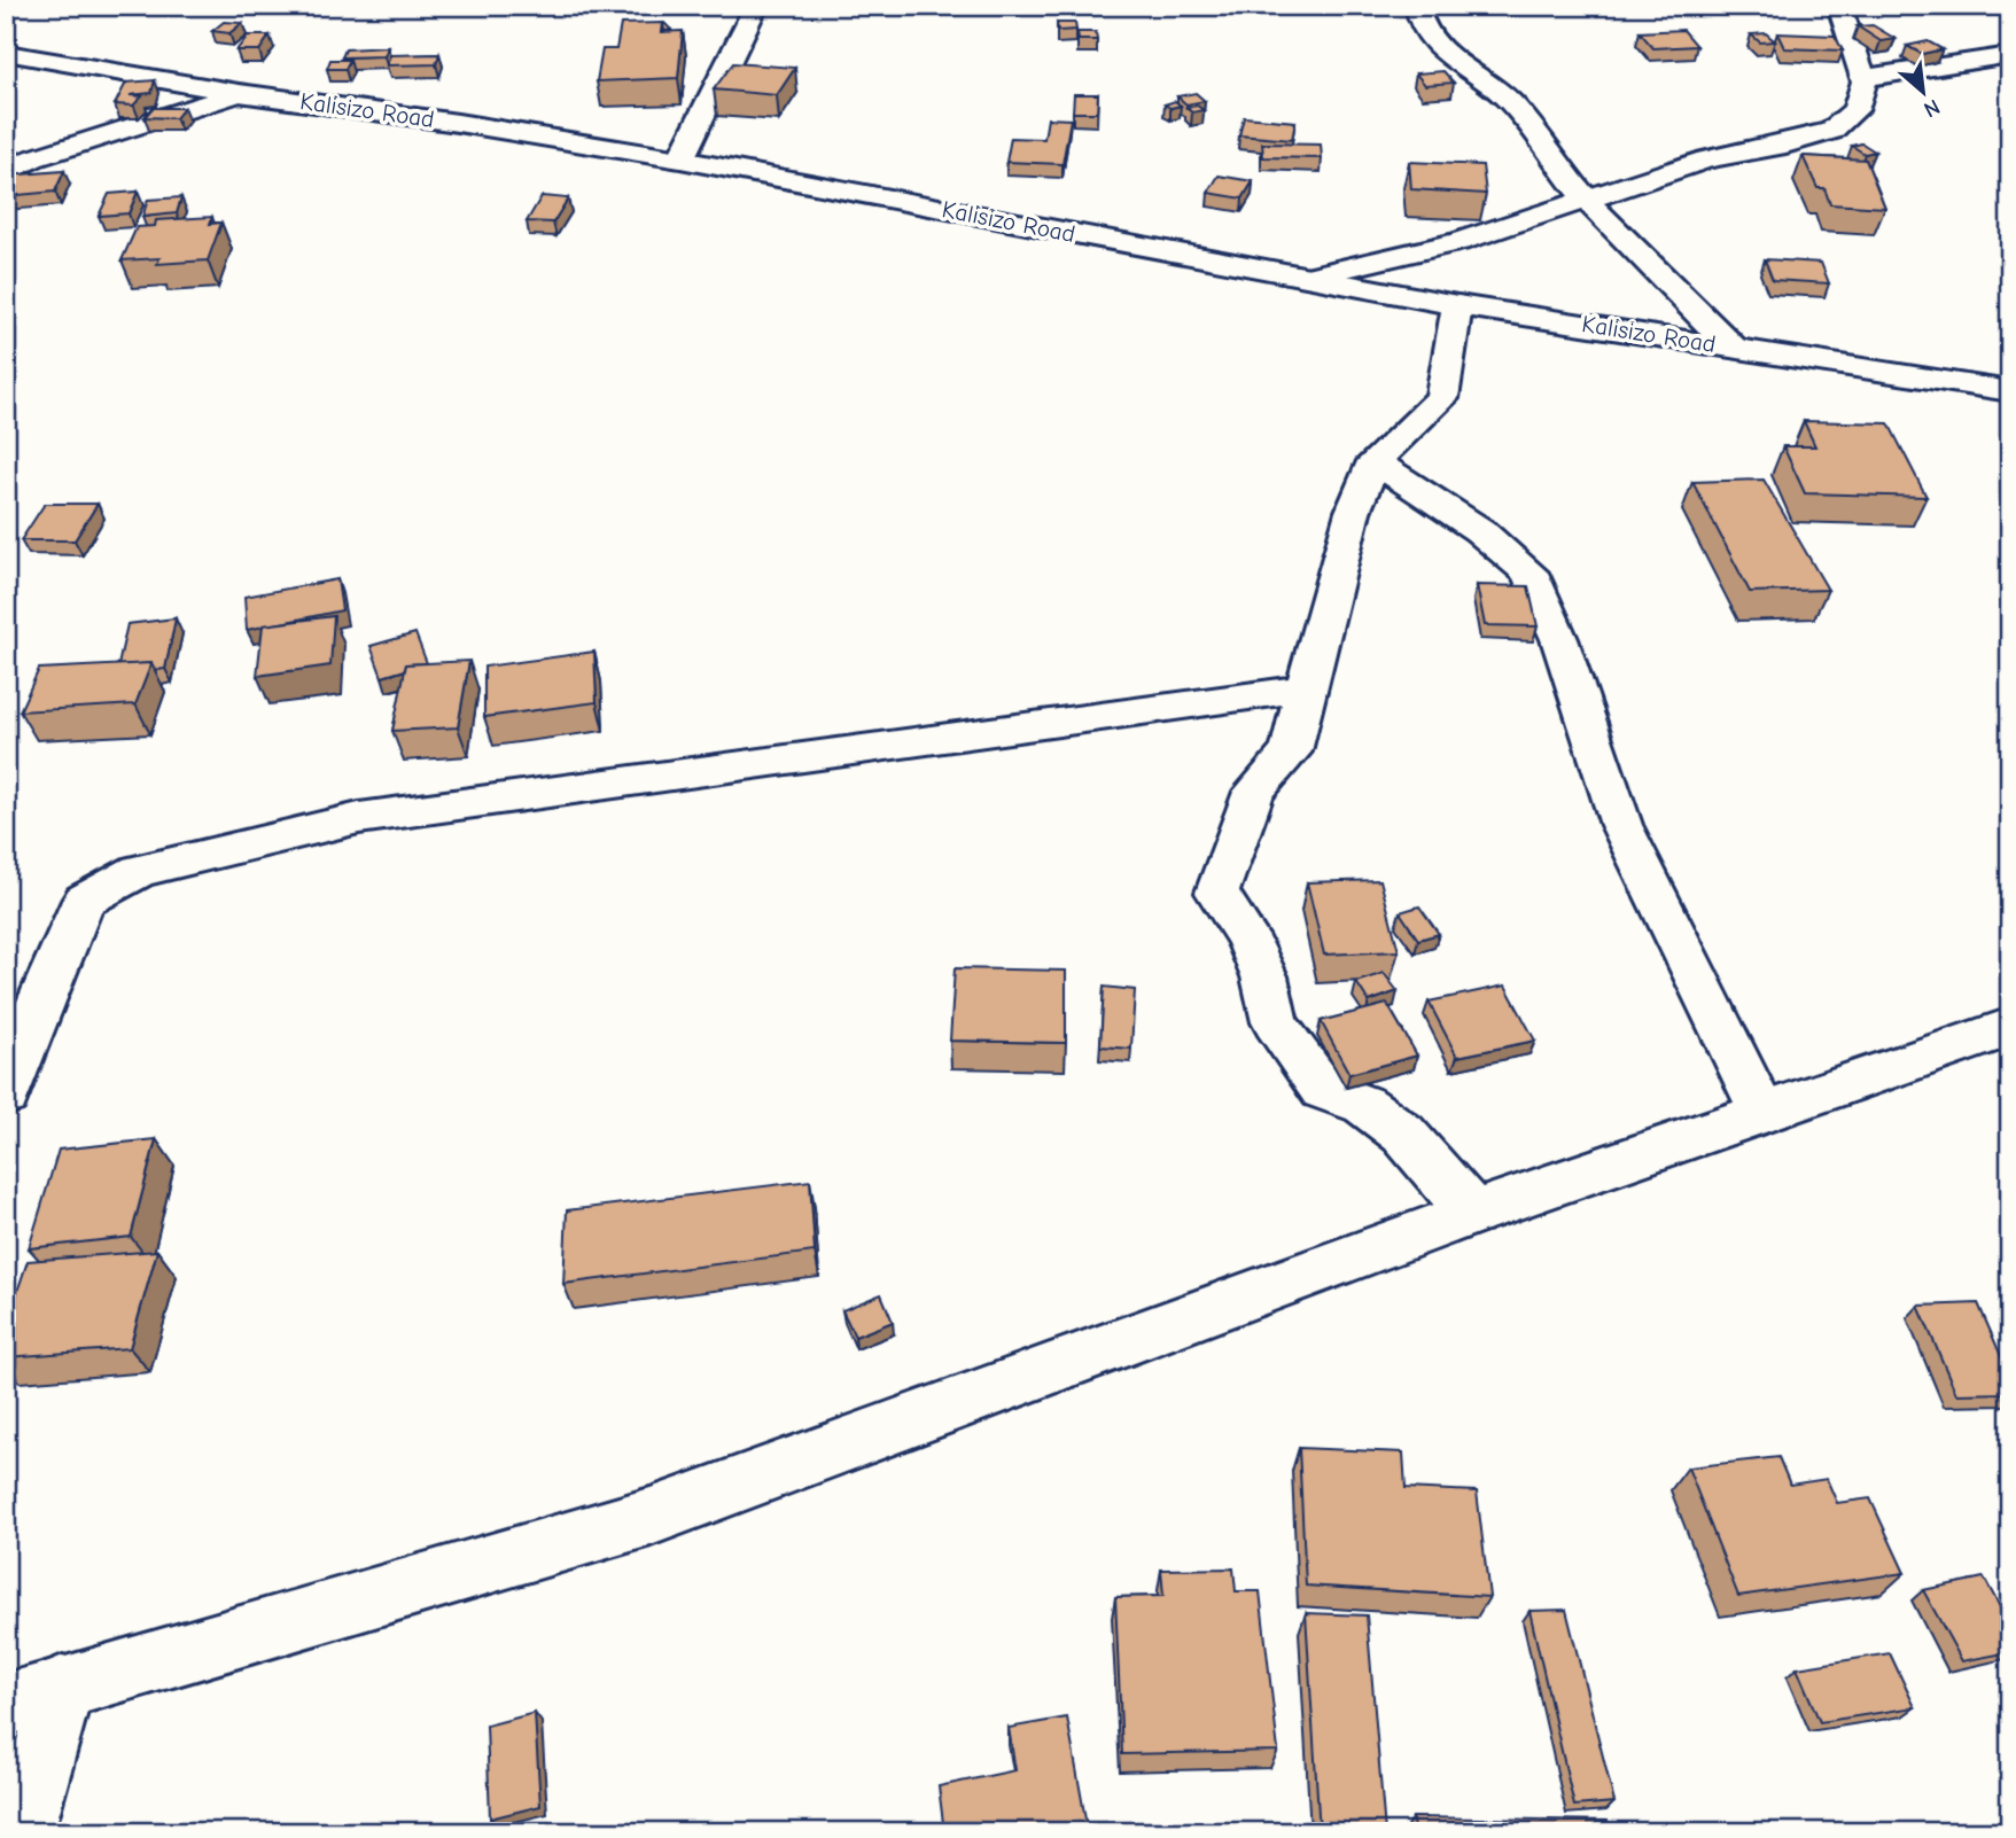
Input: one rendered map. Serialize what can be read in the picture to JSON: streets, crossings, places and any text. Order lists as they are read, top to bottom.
{
  "streets": {
    "street": ["Kalisizo Road"]
  },
  "north": "bottom right"
}
